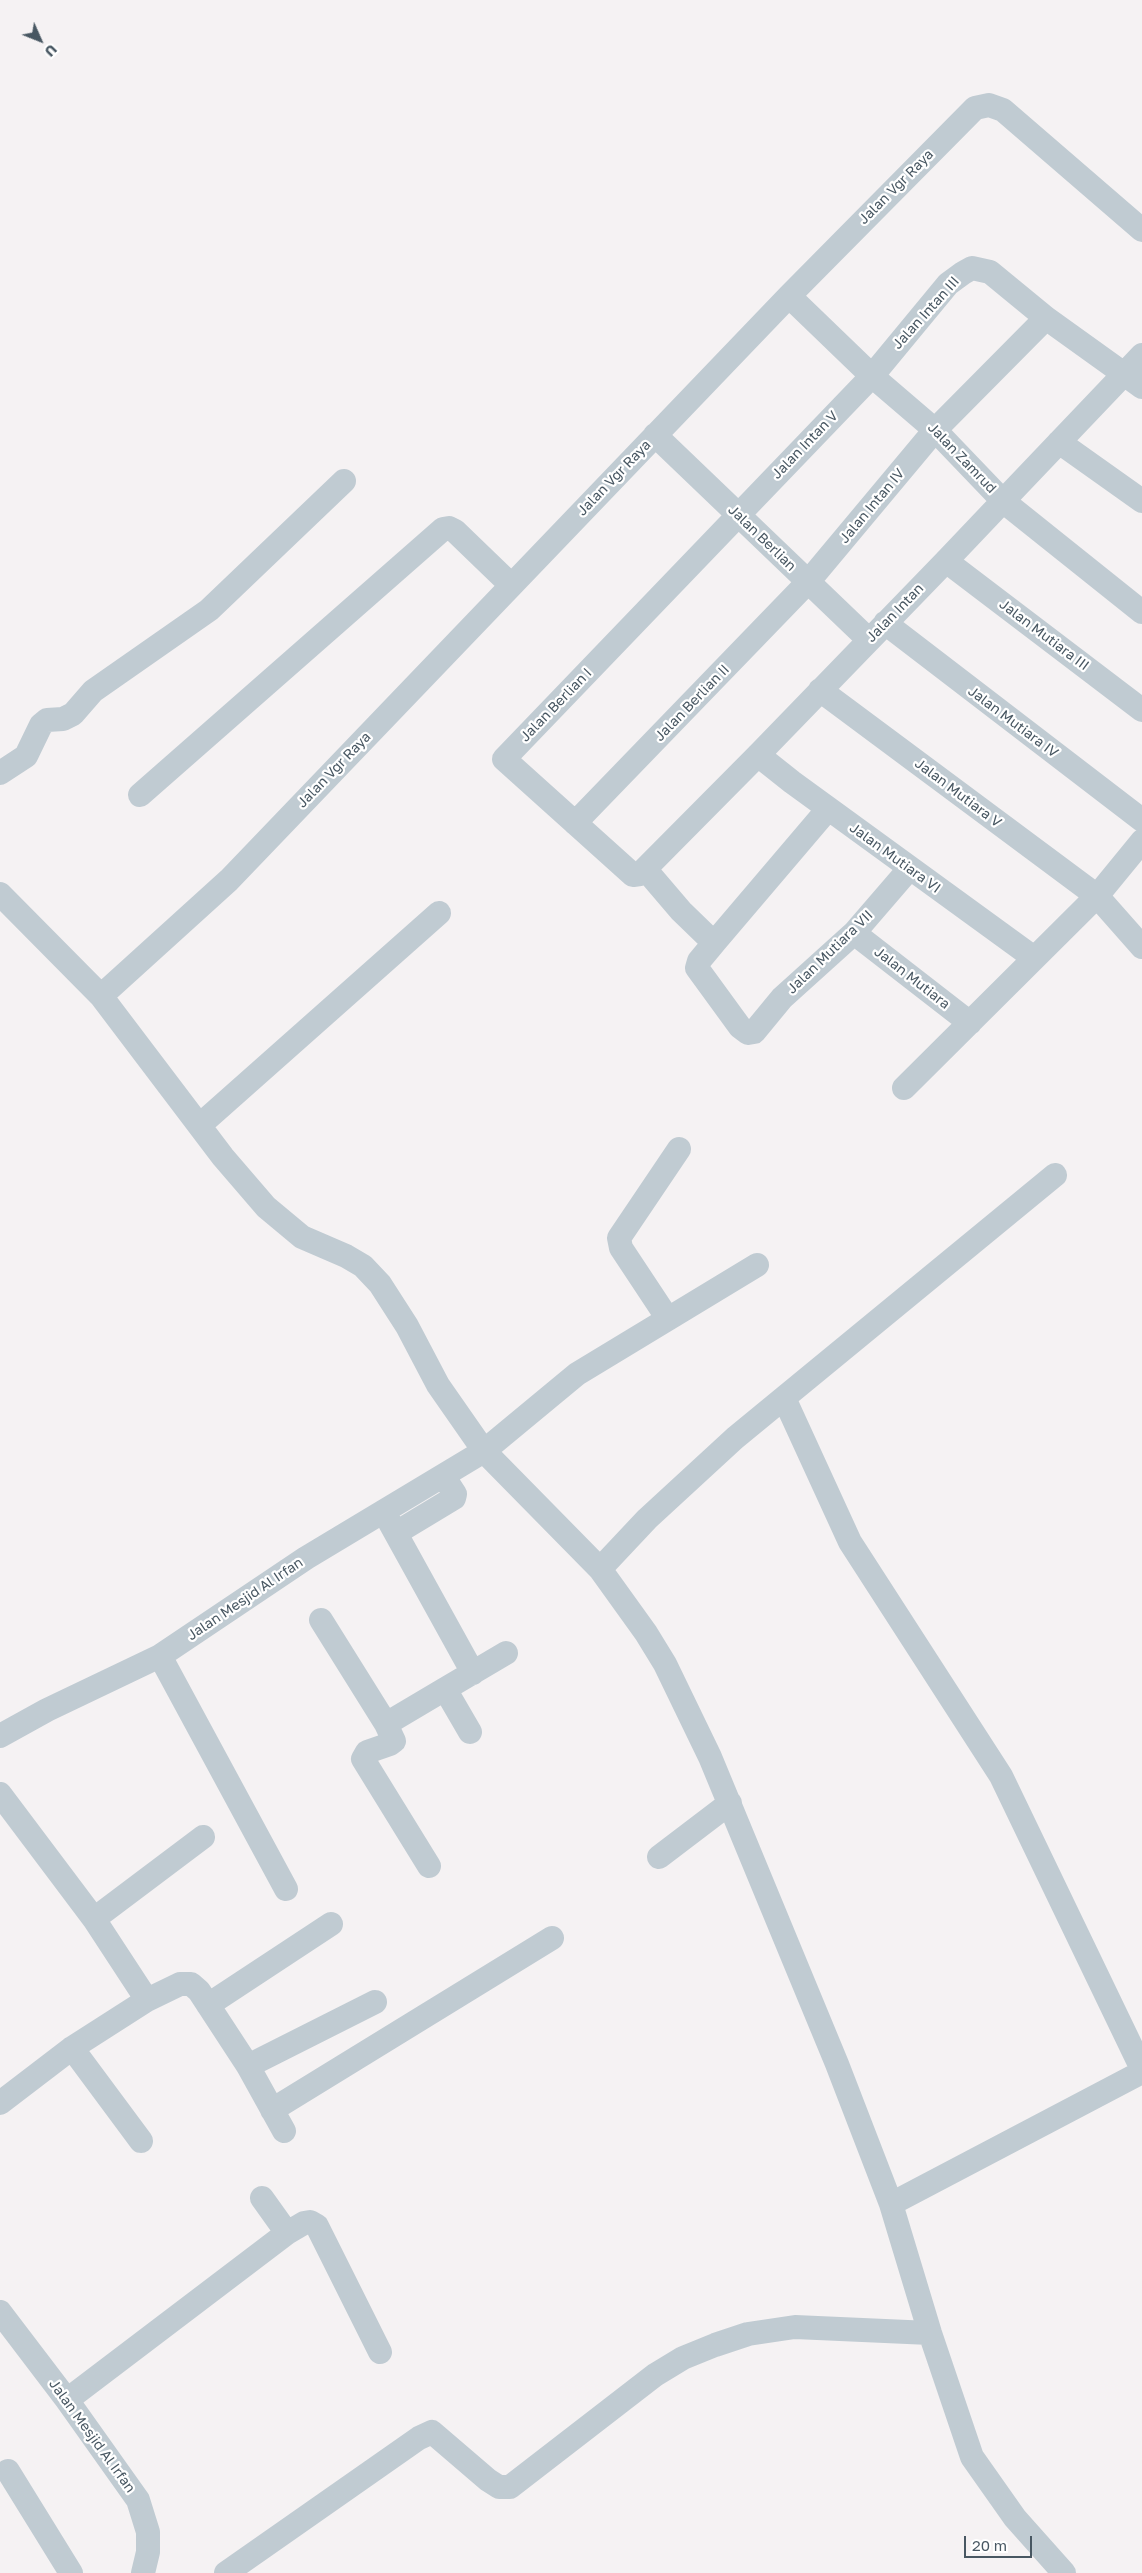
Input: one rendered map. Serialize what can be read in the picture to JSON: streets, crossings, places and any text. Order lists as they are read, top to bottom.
{
  "streets": {
    "street": [
      "Jalan Vgr Raya",
      "Jalan Intan III",
      "Jalan Intan V",
      "Jalan Zamrud",
      "Jalan Intan IV",
      "Jalan Berlian",
      "Jalan Intan",
      "Jalan Mutiara III",
      "Jalan Berlian II",
      "Jalan Berlian I",
      "Jalan Mutiara IV",
      "Jalan Mutiara V",
      "Jalan Mutiara VI",
      "Jalan Mutiara VII",
      "Jalan Mutiara",
      "Jalan Mesjid Al Irfan"
    ]
  },
  "crossings": [
    ["Jalan Vgr Raya", "Jalan Zamrud"],
    ["Jalan Vgr Raya", "Jalan Berlian"],
    ["Jalan Intan III", "Jalan Intan V"],
    ["Jalan Intan III", "Jalan Zamrud"],
    ["Jalan Intan III", "Jalan Intan IV"],
    ["Jalan Intan V", "Jalan Zamrud"],
    ["Jalan Intan V", "Jalan Berlian"],
    ["Jalan Intan V", "Jalan Berlian I"],
    ["Jalan Zamrud", "Jalan Intan IV"],
    ["Jalan Zamrud", "Jalan Intan"],
    ["Jalan Intan IV", "Jalan Berlian"],
    ["Jalan Intan IV", "Jalan Berlian II"],
    ["Jalan Berlian", "Jalan Intan"],
    ["Jalan Berlian", "Jalan Berlian II"],
    ["Jalan Berlian", "Jalan Berlian I"],
    ["Jalan Intan", "Jalan Mutiara III"],
    ["Jalan Intan", "Jalan Berlian I"],
    ["Jalan Intan", "Jalan Mutiara IV"],
    ["Jalan Intan", "Jalan Mutiara V"],
    ["Jalan Intan", "Jalan Mutiara VI"],
    ["Jalan Berlian II", "Jalan Berlian I"],
    ["Jalan Mutiara VI", "Jalan Mutiara VII"],
    ["Jalan Mutiara VII", "Jalan Mutiara"]
  ],
  "scale_bar": "20 m",
  "north": "bottom right"
}
